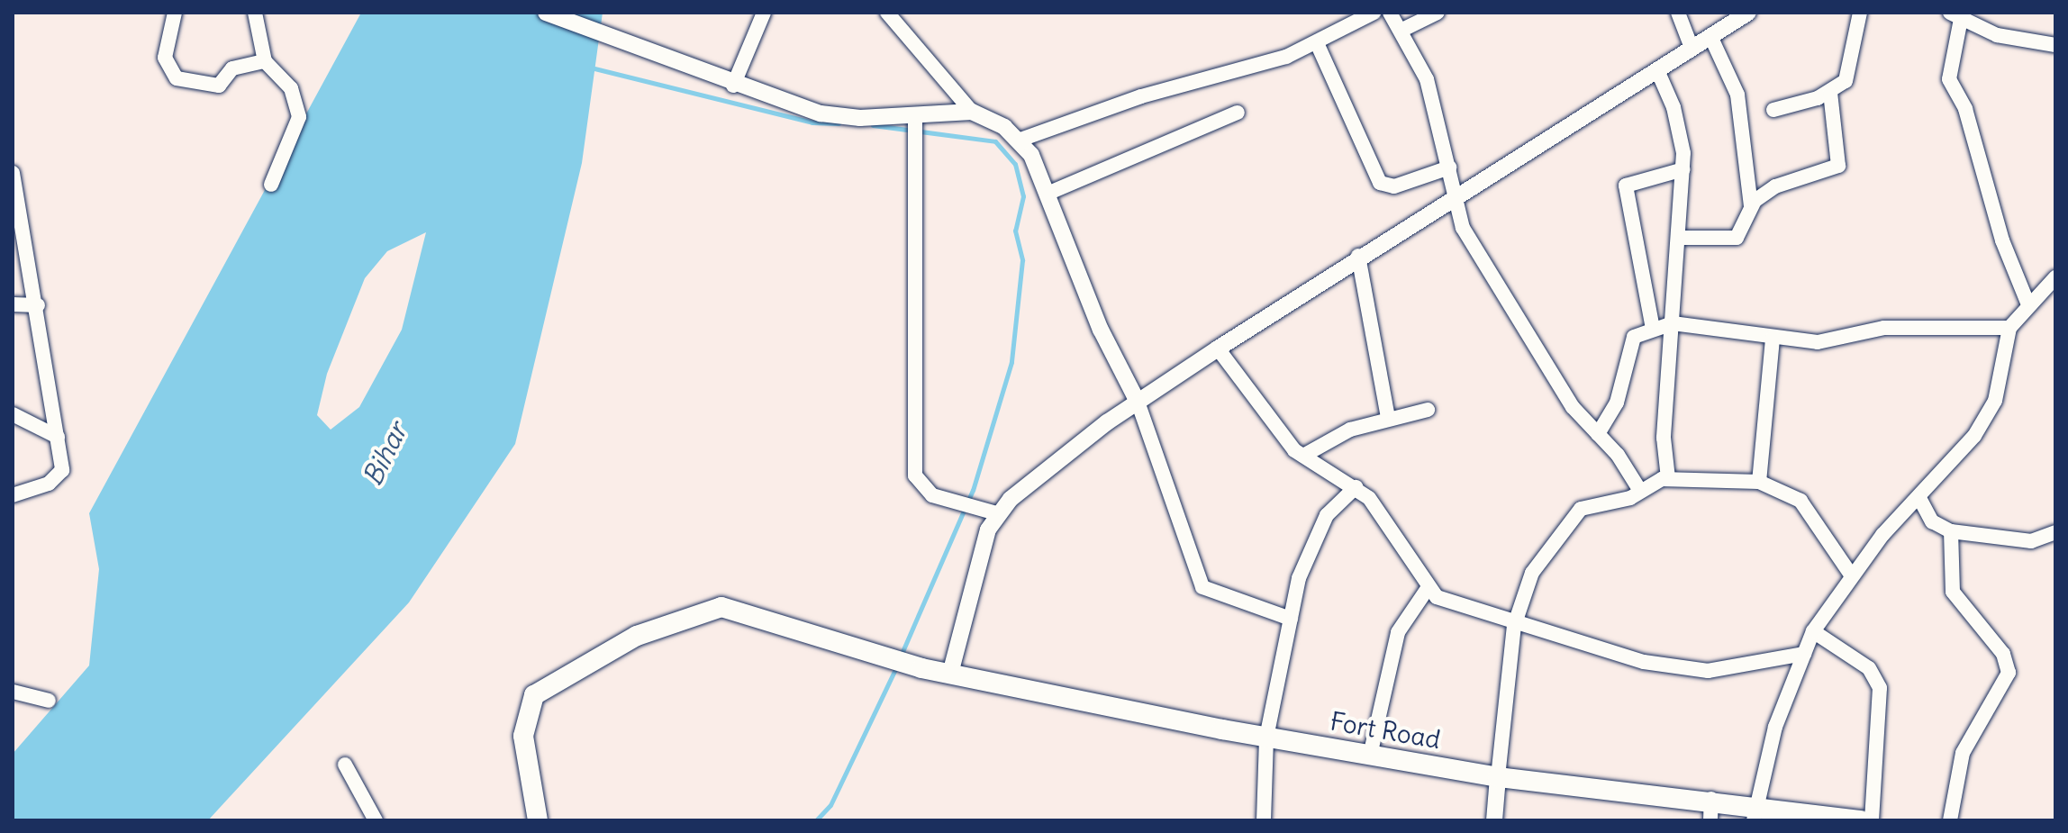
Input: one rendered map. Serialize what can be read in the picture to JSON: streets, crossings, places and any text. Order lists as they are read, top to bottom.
{
  "streets": {
    "main road": ["Fort Road"]
  },
  "water": ["Bihar"]
}
